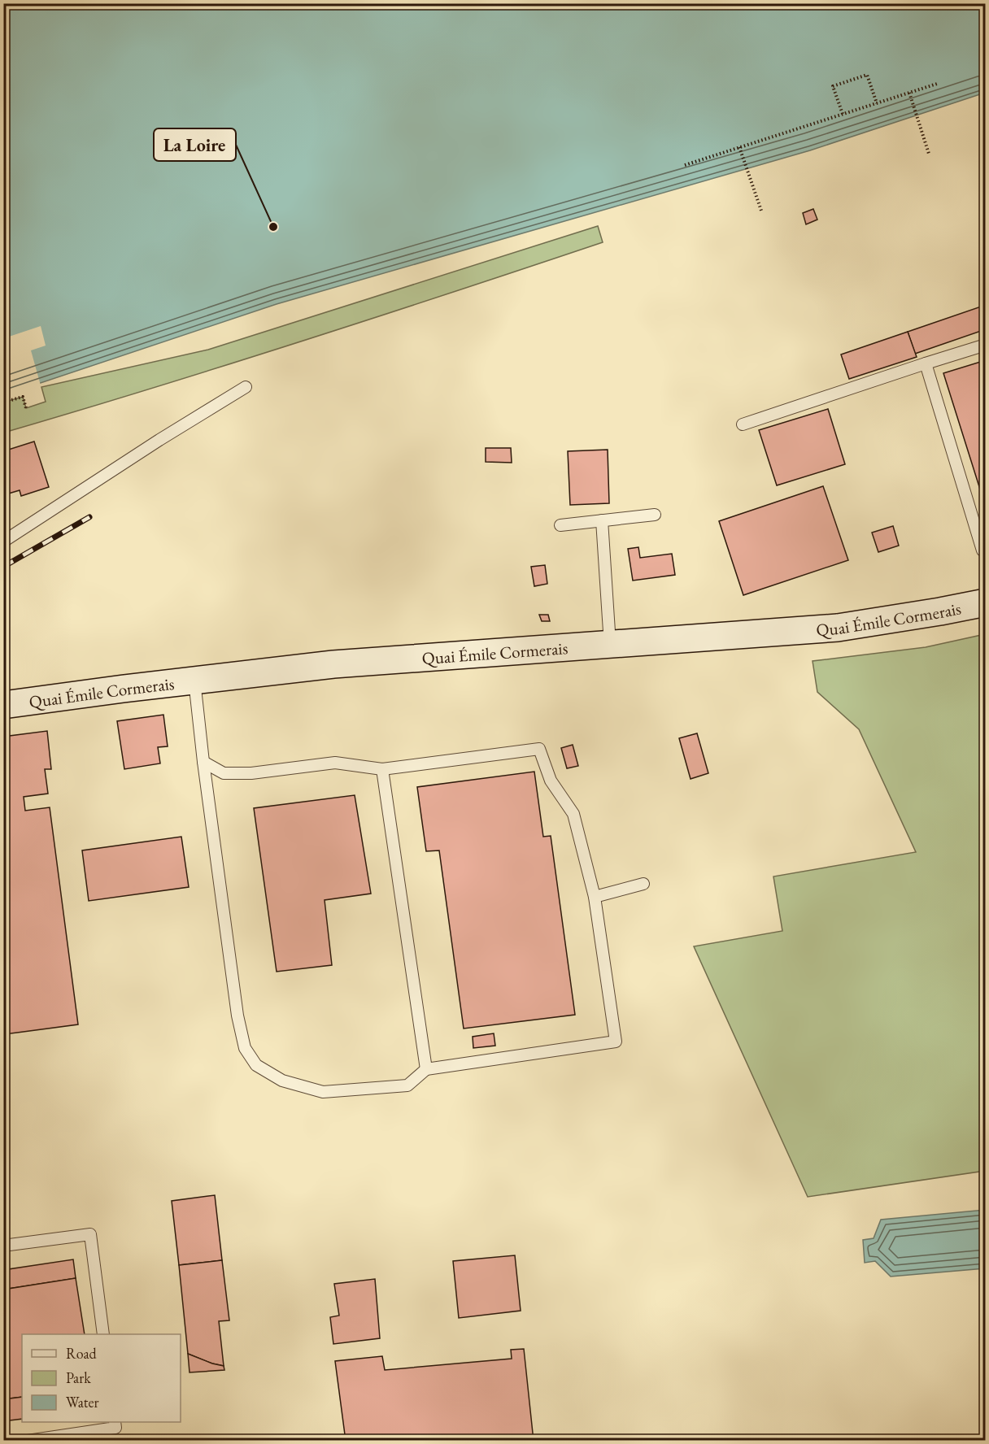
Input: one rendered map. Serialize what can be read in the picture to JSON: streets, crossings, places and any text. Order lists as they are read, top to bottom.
{
  "streets": {
    "main road": ["Quai Émile Cormerais"]
  },
  "places": ["La Loire"],
  "legend": ["Road", "Park", "Water"]
}
